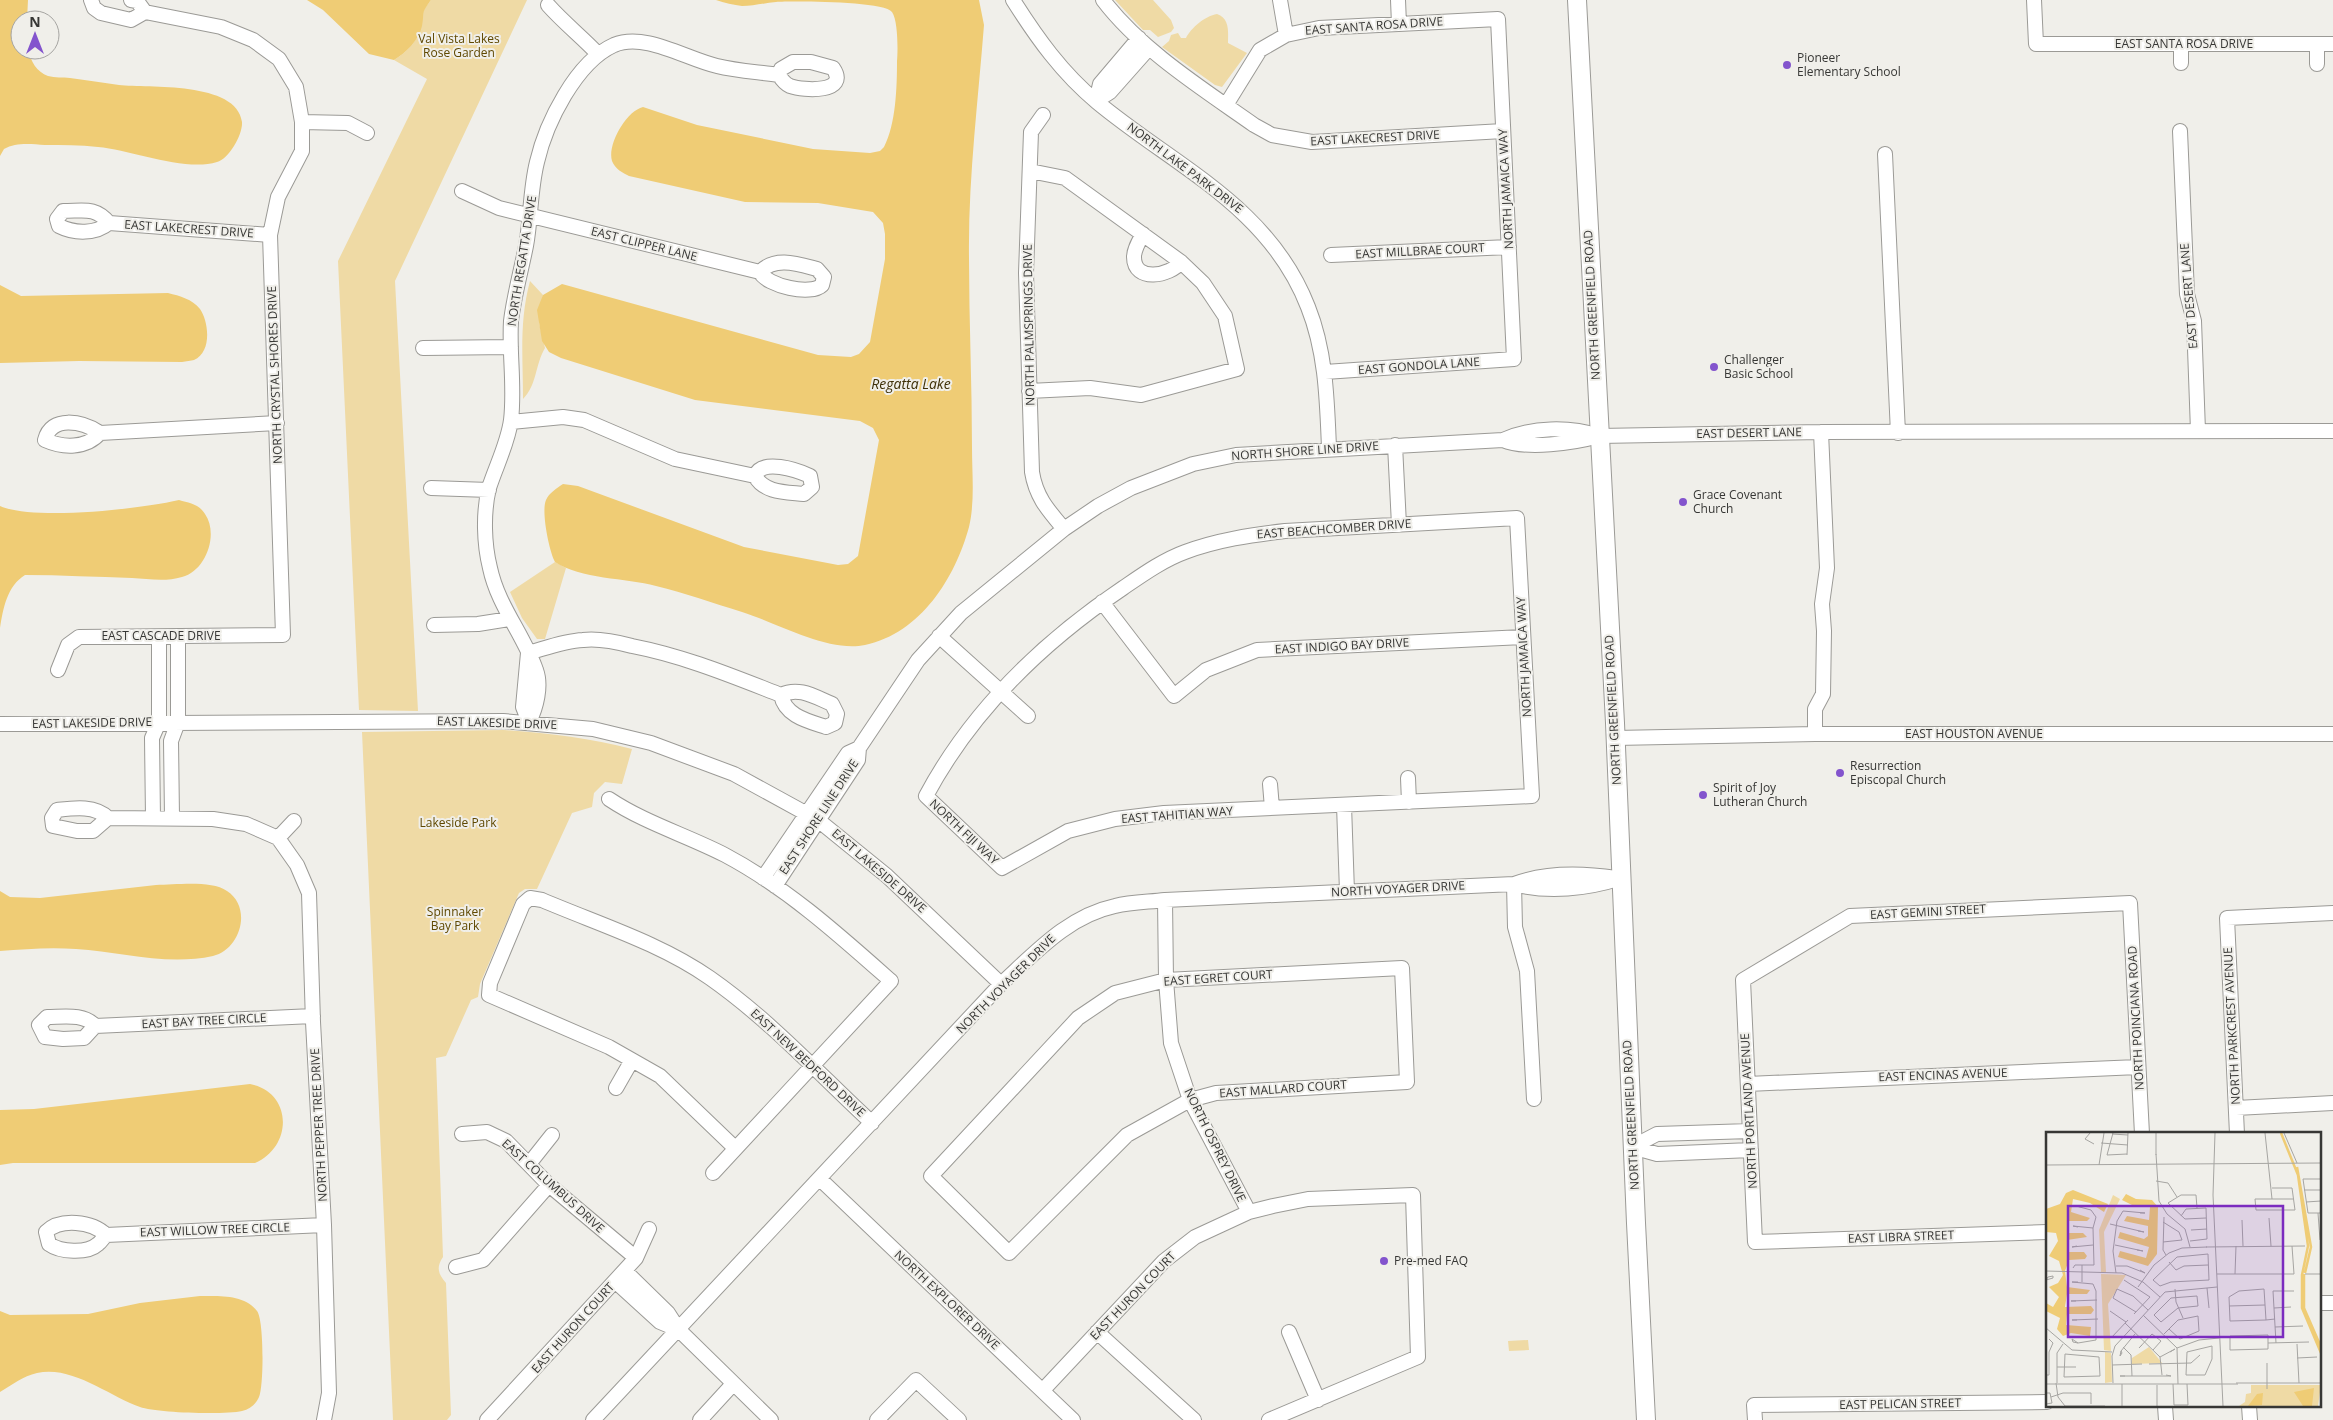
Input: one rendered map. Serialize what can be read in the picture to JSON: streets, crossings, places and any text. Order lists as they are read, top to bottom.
{
  "streets": {
    "main road": ["NORTH GREENFIELD ROAD"],
    "street": [
      "EAST SANTA ROSA DRIVE",
      "EAST LAKECREST DRIVE",
      "NORTH LAKE PARK DRIVE",
      "NORTH JAMAICA WAY",
      "EAST CLIPPER LANE",
      "EAST MILLBRAE COURT",
      "NORTH REGATTA DRIVE",
      "EAST DESERT LANE",
      "NORTH PALMSPRINGS DRIVE",
      "EAST GONDOLA LANE",
      "NORTH CRYSTAL SHORES DRIVE",
      "NORTH SHORE LINE DRIVE",
      "EAST BEACHCOMBER DRIVE",
      "EAST CASCADE DRIVE",
      "EAST INDIGO BAY DRIVE",
      "EAST LAKESIDE DRIVE",
      "EAST HOUSTON AVENUE",
      "EAST TAHITIAN WAY",
      "EAST SHORE LINE DRIVE",
      "NORTH FIJI WAY",
      "NORTH VOYAGER DRIVE",
      "EAST GEMINI STREET",
      "EAST EGRET COURT",
      "NORTH POINCIANA ROAD",
      "EAST BAY TREE CIRCLE",
      "NORTH PARKCREST AVENUE",
      "EAST NEW BEDFORD DRIVE",
      "EAST ENCINAS AVENUE",
      "EAST MALLARD COURT",
      "NORTH PORTLAND AVENUE",
      "NORTH PEPPER TREE DRIVE",
      "NORTH OSPREY DRIVE",
      "EAST COLUMBUS DRIVE",
      "EAST WILLOW TREE CIRCLE",
      "EAST LIBRA STREET",
      "EAST HURON COURT",
      "NORTH EXPLORER DRIVE",
      "EAST PELICAN STREET"
    ]
  },
  "crossings": [
    ["EAST SANTA ROSA DRIVE", "EAST LAKECREST DRIVE"],
    ["EAST SANTA ROSA DRIVE", "NORTH JAMAICA WAY"],
    ["EAST LAKECREST DRIVE", "NORTH JAMAICA WAY"],
    ["EAST LAKECREST DRIVE", "NORTH CRYSTAL SHORES DRIVE"],
    ["NORTH LAKE PARK DRIVE", "EAST GONDOLA LANE"],
    ["NORTH LAKE PARK DRIVE", "NORTH SHORE LINE DRIVE"],
    ["NORTH JAMAICA WAY", "EAST MILLBRAE COURT"],
    ["NORTH JAMAICA WAY", "EAST GONDOLA LANE"],
    ["NORTH JAMAICA WAY", "EAST BEACHCOMBER DRIVE"],
    ["NORTH JAMAICA WAY", "EAST INDIGO BAY DRIVE"],
    ["NORTH JAMAICA WAY", "EAST TAHITIAN WAY"],
    ["EAST CLIPPER LANE", "NORTH REGATTA DRIVE"],
    ["NORTH REGATTA DRIVE", "EAST LAKESIDE DRIVE"],
    ["EAST DESERT LANE", "NORTH GREENFIELD ROAD"],
    ["EAST DESERT LANE", "NORTH SHORE LINE DRIVE"],
    ["NORTH GREENFIELD ROAD", "NORTH SHORE LINE DRIVE"],
    ["NORTH GREENFIELD ROAD", "EAST HOUSTON AVENUE"],
    ["NORTH GREENFIELD ROAD", "NORTH VOYAGER DRIVE"],
    ["NORTH PALMSPRINGS DRIVE", "NORTH SHORE LINE DRIVE"],
    ["NORTH PALMSPRINGS DRIVE", "EAST SHORE LINE DRIVE"],
    ["NORTH CRYSTAL SHORES DRIVE", "EAST CASCADE DRIVE"],
    ["NORTH SHORE LINE DRIVE", "EAST SHORE LINE DRIVE"],
    ["EAST BEACHCOMBER DRIVE", "EAST INDIGO BAY DRIVE"],
    ["EAST BEACHCOMBER DRIVE", "NORTH FIJI WAY"],
    ["EAST LAKESIDE DRIVE", "EAST SHORE LINE DRIVE"],
    ["EAST LAKESIDE DRIVE", "NORTH VOYAGER DRIVE"],
    ["EAST TAHITIAN WAY", "NORTH FIJI WAY"],
    ["NORTH VOYAGER DRIVE", "EAST NEW BEDFORD DRIVE"],
    ["NORTH VOYAGER DRIVE", "NORTH OSPREY DRIVE"],
    ["NORTH VOYAGER DRIVE", "NORTH EXPLORER DRIVE"],
    ["EAST GEMINI STREET", "NORTH POINCIANA ROAD"],
    ["EAST GEMINI STREET", "NORTH PORTLAND AVENUE"],
    ["EAST EGRET COURT", "EAST MALLARD COURT"],
    ["EAST EGRET COURT", "NORTH OSPREY DRIVE"],
    ["NORTH POINCIANA ROAD", "EAST ENCINAS AVENUE"],
    ["EAST BAY TREE CIRCLE", "NORTH PEPPER TREE DRIVE"],
    ["EAST ENCINAS AVENUE", "NORTH PORTLAND AVENUE"],
    ["EAST MALLARD COURT", "NORTH OSPREY DRIVE"],
    ["NORTH PORTLAND AVENUE", "EAST LIBRA STREET"],
    ["NORTH PEPPER TREE DRIVE", "EAST WILLOW TREE CIRCLE"],
    ["NORTH OSPREY DRIVE", "EAST HURON COURT"],
    ["EAST COLUMBUS DRIVE", "EAST HURON COURT"],
    ["EAST HURON COURT", "NORTH EXPLORER DRIVE"]
  ],
  "water": ["Regatta Lake"],
  "parks": ["Val Vista Lakes Rose Garden", "Lakeside Park", "Spinnaker Bay Park"],
  "places": [
    "Pioneer Elementary School",
    "Challenger Basic School",
    "Grace Covenant Church",
    "Resurrection Episcopal Church",
    "Spirit of Joy Lutheran Church",
    "Pre-med FAQ"
  ],
  "north": "top"
}
